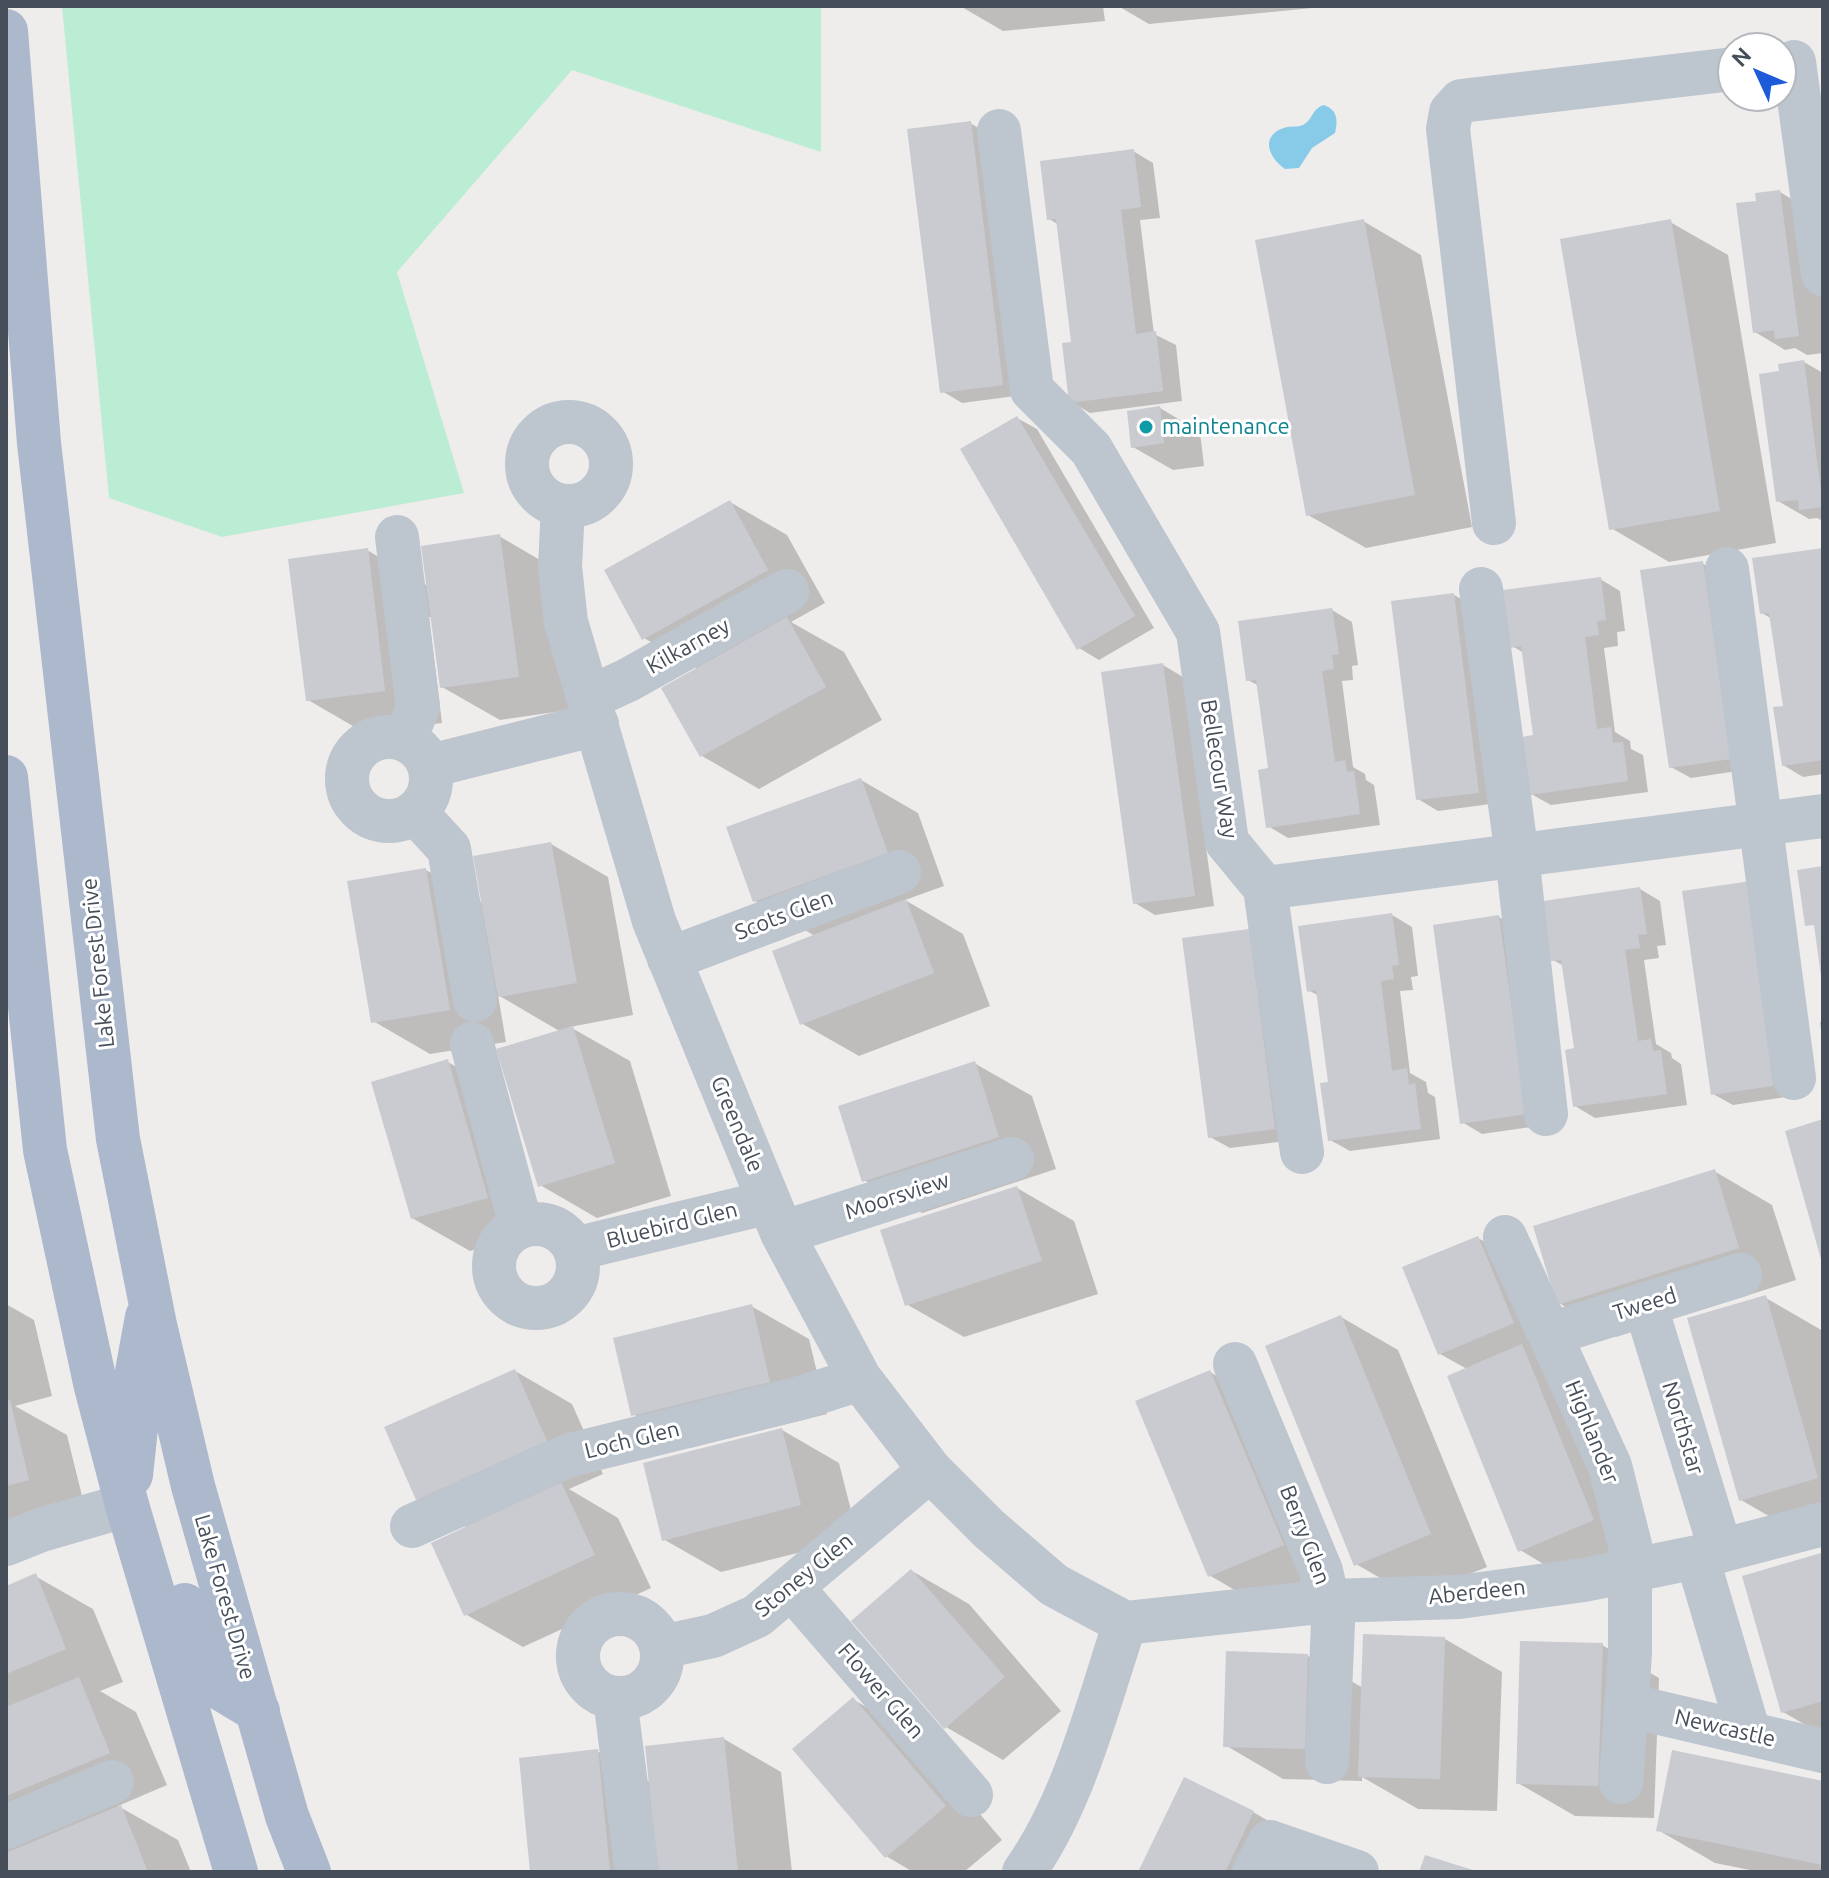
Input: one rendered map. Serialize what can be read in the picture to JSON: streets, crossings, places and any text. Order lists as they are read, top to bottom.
{
  "streets": {
    "main road": ["Lake Forest Drive"],
    "street": [
      "Kilkarney",
      "Bellecour Way",
      "Scots Glen",
      "Greendale",
      "Moorsview",
      "Bluebird Glen",
      "Tweed",
      "Northstar",
      "Highlander",
      "Loch Glen",
      "Berry Glen",
      "Stoney Glen",
      "Aberdeen",
      "Flower Glen",
      "Newcastle"
    ]
  },
  "crossings": [
    ["Kilkarney", "Greendale"],
    ["Scots Glen", "Greendale"],
    ["Greendale", "Moorsview"],
    ["Greendale", "Bluebird Glen"],
    ["Greendale", "Loch Glen"],
    ["Greendale", "Stoney Glen"],
    ["Greendale", "Aberdeen"],
    ["Moorsview", "Bluebird Glen"],
    ["Tweed", "Northstar"],
    ["Tweed", "Highlander"],
    ["Northstar", "Aberdeen"],
    ["Northstar", "Newcastle"],
    ["Highlander", "Aberdeen"],
    ["Highlander", "Newcastle"],
    ["Berry Glen", "Aberdeen"],
    ["Stoney Glen", "Flower Glen"]
  ],
  "places": ["maintenance"],
  "north": "top left"
}
